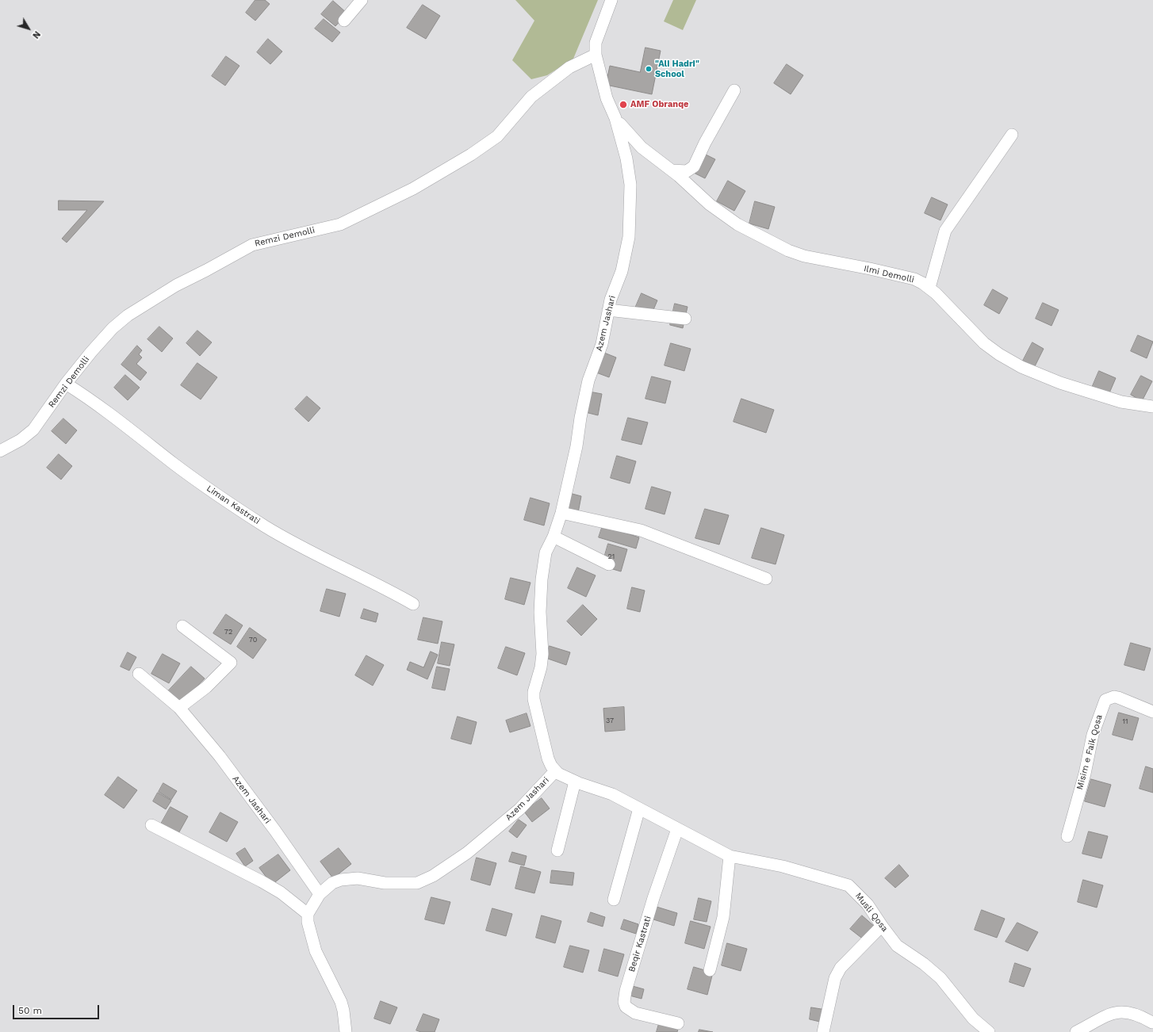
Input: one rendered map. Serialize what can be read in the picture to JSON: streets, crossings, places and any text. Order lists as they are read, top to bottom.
{
  "streets": {
    "street": [
      "Remzi Demolli",
      "Ilmi Demolli",
      "Azem Jashari",
      "Liman Kastrati",
      "Misim e Faik Qosa",
      "Musli Qosa",
      "Beqir Kastrati"
    ]
  },
  "crossings": [
    ["Remzi Demolli", "Azem Jashari"],
    ["Remzi Demolli", "Liman Kastrati"],
    ["Ilmi Demolli", "Azem Jashari"],
    ["Musli Qosa", "Beqir Kastrati"]
  ],
  "places": ["\"Ali Hadri\" School", "AMF Obranqe"],
  "house_numbers": [
    "21",
    "72",
    "70",
    "37",
    "11"
  ],
  "scale_bar": "50 m",
  "north": "bottom right"
}
